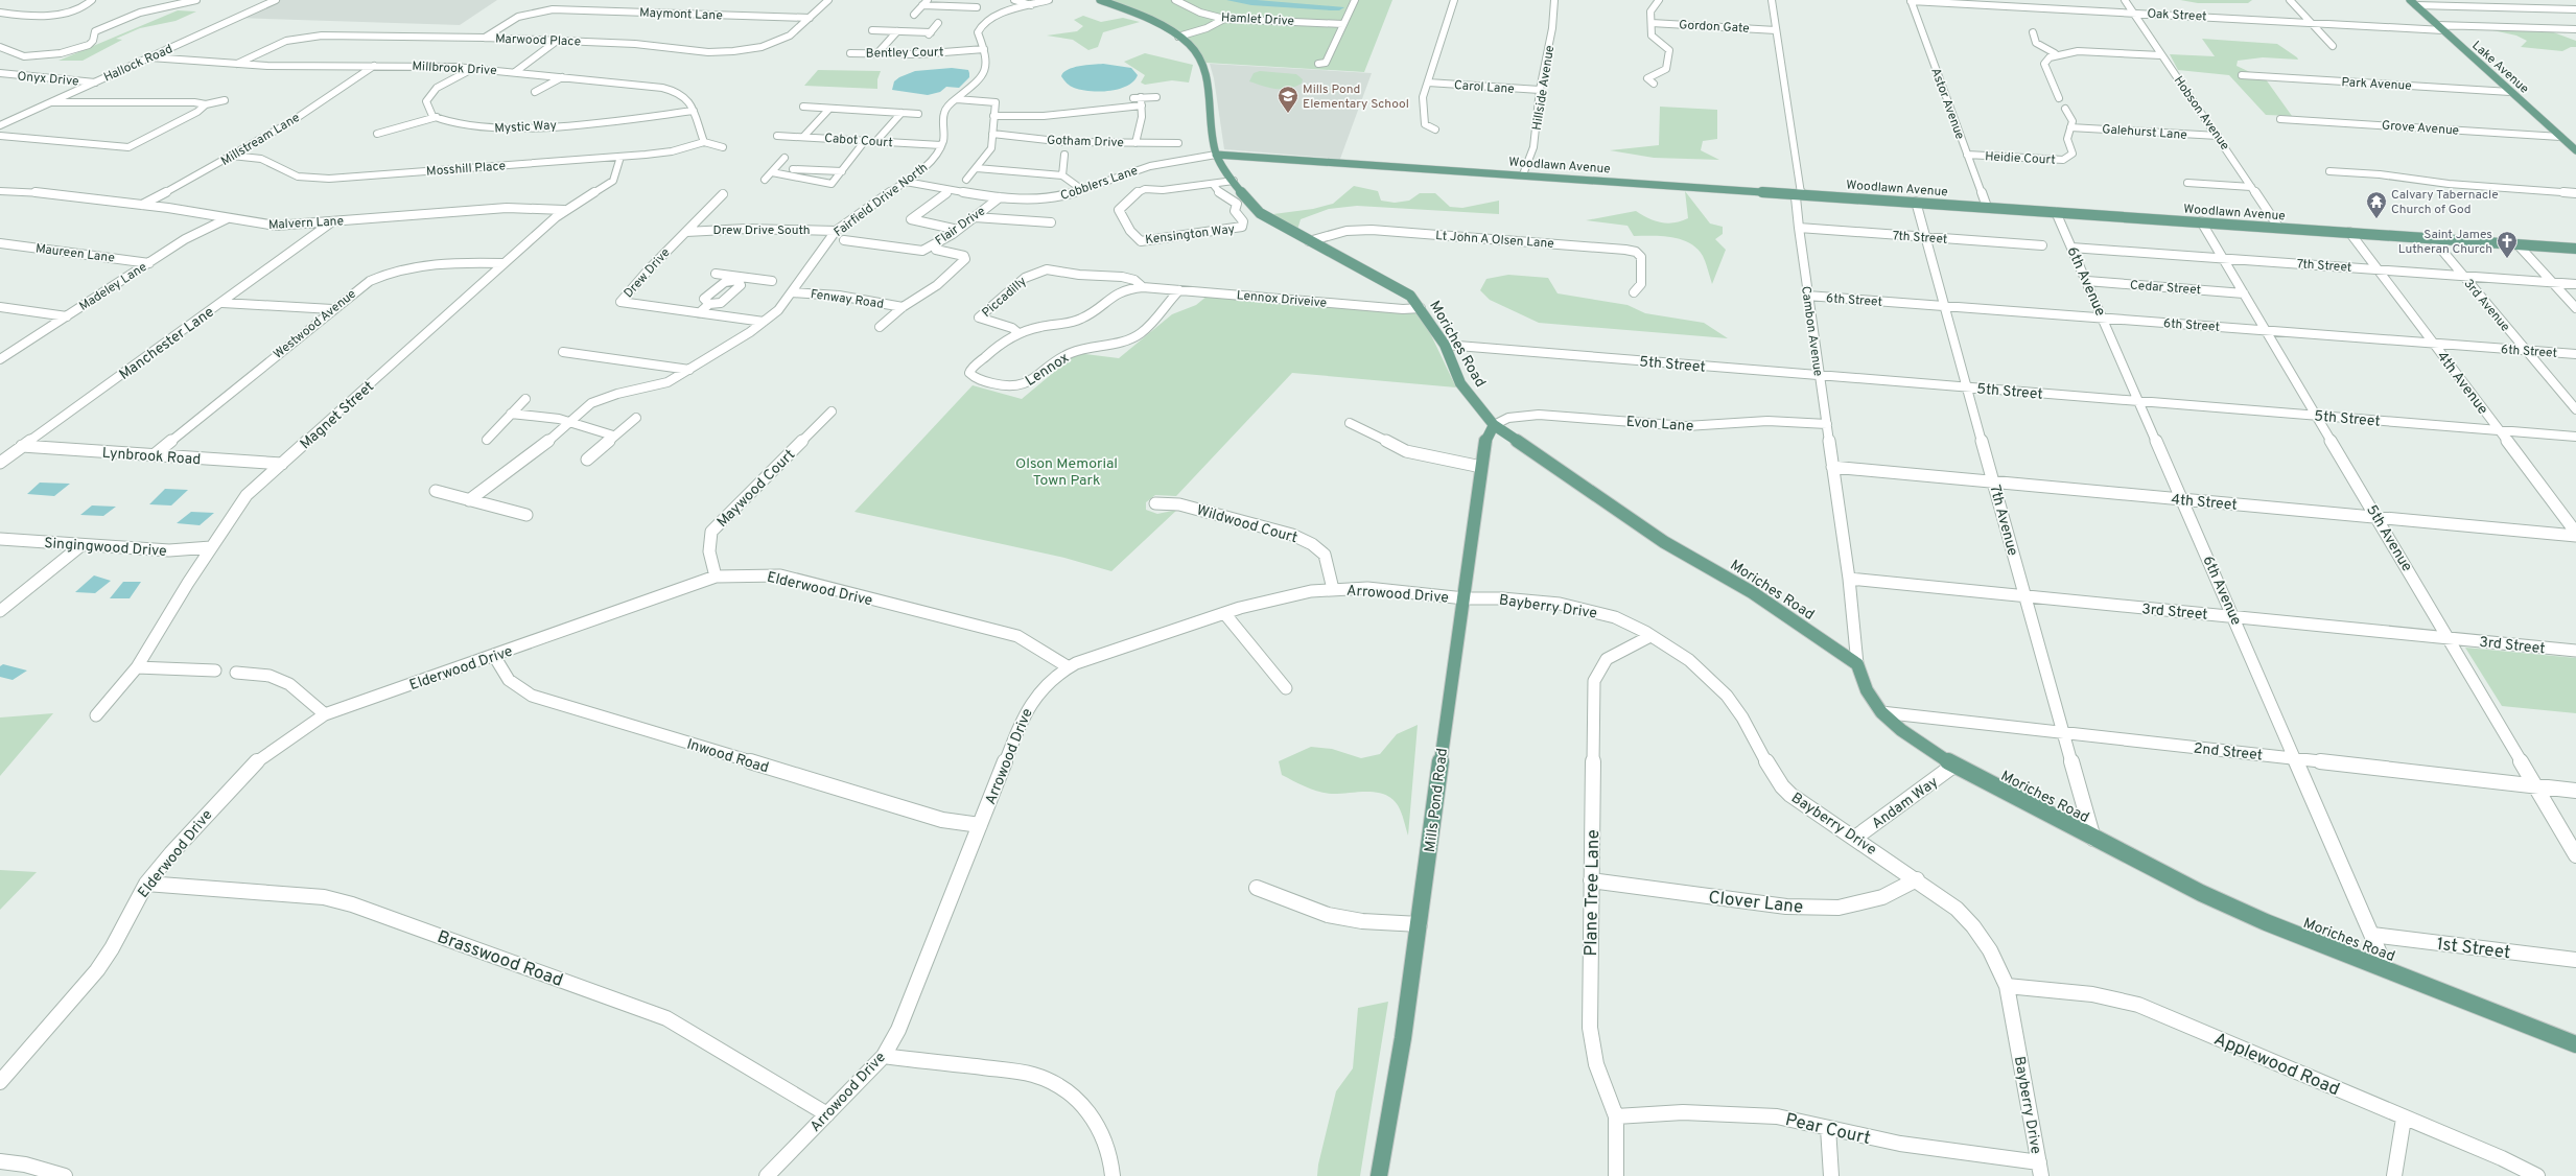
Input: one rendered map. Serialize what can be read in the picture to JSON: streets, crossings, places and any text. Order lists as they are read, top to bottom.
{
  "streets": {
    "main road": [
      "Lake Avenue",
      "Woodlawn Avenue",
      "Moriches Road",
      "Mills Pond Road"
    ],
    "street": [
      "Maymont Lane",
      "Oak Street",
      "Hamlet Drive",
      "Gordon Gate",
      "Marwood Place",
      "Bentley Court",
      "Hallock Road",
      "Millbrook Drive",
      "Onyx Drive",
      "Park Avenue",
      "Carol Lane",
      "Hillside Avenue",
      "Astor Avenue",
      "Hobson Avenue",
      "Mystic Way",
      "Grove Avenue",
      "Galehurst Lane",
      "Millstream Lane",
      "Cabot Court",
      "Gotham Drive",
      "Heidie Court",
      "Mosshill Place",
      "Cobblers Lane",
      "Fairfield Drive North",
      "Malvern Lane",
      "Flair Drive",
      "Drew Drive South",
      "Kensington Way",
      "7th Street",
      "Lt John A Olsen Lane",
      "Maureen Lane",
      "Drew Drive",
      "6th Avenue",
      "Madeley Lane",
      "Cedar Street",
      "Piccadilly",
      "Fenway Road",
      "Lennox Driveive",
      "6th Street",
      "3rd Avenue",
      "Westwood Avenue",
      "Cambon Avenue",
      "Manchester Lane",
      "5th Street",
      "Lennox",
      "4th Avenue",
      "Magnet Street",
      "Evon Lane",
      "Lynbrook Road",
      "Maywood Court",
      "4th Street",
      "7th Avenue",
      "Wildwood Court",
      "5th Avenue",
      "Singingwood Drive",
      "Elderwood Drive",
      "Arrowood Drive",
      "Bayberry Drive",
      "3rd Street",
      "2nd Street",
      "Inwood Road",
      "Andam Way",
      "Plane Tree Lane",
      "Clover Lane",
      "1st Street",
      "Brasswood Road",
      "Applewood Road",
      "Pear Court"
    ]
  },
  "crossings": [
    ["Maymont Lane", "Marwood Place"],
    ["Oak Street", "Lake Avenue"],
    ["Oak Street", "Astor Avenue"],
    ["Oak Street", "Hobson Avenue"],
    ["Gordon Gate", "Cambon Avenue"],
    ["Marwood Place", "Millbrook Drive"],
    ["Bentley Court", "Fairfield Drive North"],
    ["Hallock Road", "Millbrook Drive"],
    ["Hallock Road", "Onyx Drive"],
    ["Lake Avenue", "Park Avenue"],
    ["Lake Avenue", "Grove Avenue"],
    ["Millbrook Drive", "Mystic Way"],
    ["Millbrook Drive", "Millstream Lane"],
    ["Millbrook Drive", "Mosshill Place"],
    ["Carol Lane", "Hillside Avenue"],
    ["Hillside Avenue", "Woodlawn Avenue"],
    ["Astor Avenue", "Heidie Court"],
    ["Astor Avenue", "Woodlawn Avenue"],
    ["Hobson Avenue", "Galehurst Lane"],
    ["Hobson Avenue", "Woodlawn Avenue"],
    ["Galehurst Lane", "Heidie Court"],
    ["Millstream Lane", "Mosshill Place"],
    ["Millstream Lane", "Malvern Lane"],
    ["Cabot Court", "Fairfield Drive North"],
    ["Woodlawn Avenue", "Cobblers Lane"],
    ["Woodlawn Avenue", "6th Avenue"],
    ["Woodlawn Avenue", "3rd Avenue"],
    ["Woodlawn Avenue", "Cambon Avenue"],
    ["Woodlawn Avenue", "Moriches Road"],
    ["Woodlawn Avenue", "4th Avenue"],
    ["Woodlawn Avenue", "7th Avenue"],
    ["Woodlawn Avenue", "5th Avenue"],
    ["Mosshill Place", "Magnet Street"],
    ["Cobblers Lane", "Fairfield Drive North"],
    ["Cobblers Lane", "Flair Drive"],
    ["Cobblers Lane", "Moriches Road"],
    ["Fairfield Drive North", "Drew Drive South"],
    ["Fairfield Drive North", "Drew Drive"],
    ["Fairfield Drive North", "Fenway Road"],
    ["Malvern Lane", "Madeley Lane"],
    ["Malvern Lane", "Manchester Lane"],
    ["Malvern Lane", "Magnet Street"],
    ["Drew Drive South", "Drew Drive"],
    ["Kensington Way", "Moriches Road"],
    ["7th Street", "6th Avenue"],
    ["7th Street", "3rd Avenue"],
    ["7th Street", "Cambon Avenue"],
    ["7th Street", "4th Avenue"],
    ["7th Street", "7th Avenue"],
    ["7th Street", "5th Avenue"],
    ["Lt John A Olsen Lane", "Moriches Road"],
    ["Maureen Lane", "Madeley Lane"],
    ["6th Avenue", "Cedar Street"],
    ["6th Avenue", "6th Street"],
    ["6th Avenue", "Moriches Road"],
    ["6th Avenue", "5th Street"],
    ["6th Avenue", "4th Street"],
    ["6th Avenue", "3rd Street"],
    ["6th Avenue", "2nd Street"],
    ["6th Avenue", "1st Street"],
    ["Cedar Street", "5th Avenue"],
    ["Piccadilly", "Lennox Driveive"],
    ["Piccadilly", "Lennox"],
    ["Lennox Driveive", "Moriches Road"],
    ["Lennox Driveive", "Lennox"],
    ["6th Street", "3rd Avenue"],
    ["6th Street", "Cambon Avenue"],
    ["6th Street", "4th Avenue"],
    ["6th Street", "7th Avenue"],
    ["6th Street", "5th Avenue"],
    ["Westwood Avenue", "Magnet Street"],
    ["Westwood Avenue", "Lynbrook Road"],
    ["Cambon Avenue", "Moriches Road"],
    ["Cambon Avenue", "5th Street"],
    ["Cambon Avenue", "Evon Lane"],
    ["Cambon Avenue", "4th Street"],
    ["Cambon Avenue", "3rd Street"],
    ["Manchester Lane", "Lynbrook Road"],
    ["Moriches Road", "5th Street"],
    ["Moriches Road", "Evon Lane"],
    ["Moriches Road", "7th Avenue"],
    ["Moriches Road", "2nd Street"],
    ["Moriches Road", "Mills Pond Road"],
    ["Moriches Road", "Andam Way"],
    ["5th Street", "4th Avenue"],
    ["5th Street", "7th Avenue"],
    ["5th Street", "5th Avenue"],
    ["4th Avenue", "4th Street"],
    ["Magnet Street", "Lynbrook Road"],
    ["Magnet Street", "Singingwood Drive"],
    ["Evon Lane", "Mills Pond Road"],
    ["Maywood Court", "Elderwood Drive"],
    ["4th Street", "7th Avenue"],
    ["4th Street", "5th Avenue"],
    ["7th Avenue", "3rd Street"],
    ["7th Avenue", "2nd Street"],
    ["Wildwood Court", "Arrowood Drive"],
    ["5th Avenue", "3rd Street"],
    ["5th Avenue", "2nd Street"],
    ["Elderwood Drive", "Arrowood Drive"],
    ["Elderwood Drive", "Inwood Road"],
    ["Elderwood Drive", "Brasswood Road"],
    ["Arrowood Drive", "Bayberry Drive"],
    ["Arrowood Drive", "Inwood Road"],
    ["Arrowood Drive", "Mills Pond Road"],
    ["Arrowood Drive", "Brasswood Road"],
    ["Bayberry Drive", "Mills Pond Road"],
    ["Bayberry Drive", "Andam Way"],
    ["Bayberry Drive", "Plane Tree Lane"],
    ["Bayberry Drive", "Clover Lane"],
    ["Bayberry Drive", "Applewood Road"],
    ["Bayberry Drive", "Pear Court"],
    ["Plane Tree Lane", "Clover Lane"],
    ["Plane Tree Lane", "Pear Court"]
  ],
  "parks": ["Olson Memorial Town Park"],
  "places": {
    "school or university": ["Mills Pond Elementary School"],
    "temple": ["Calvary Tabernacle Church of God"],
    "church": ["Saint James Lutheran Church"]
  }
}
